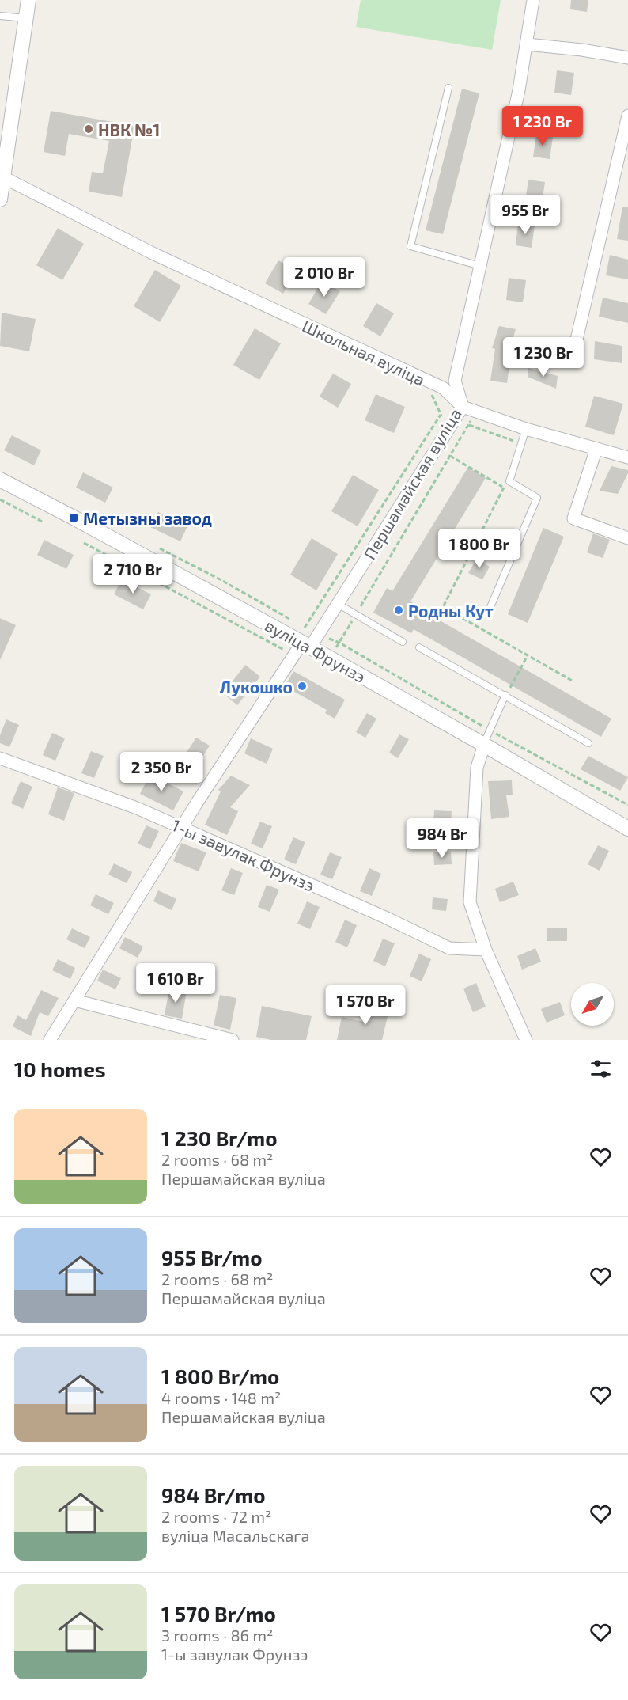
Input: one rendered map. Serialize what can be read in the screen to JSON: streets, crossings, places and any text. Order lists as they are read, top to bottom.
{
  "streets": {
    "street": [
      "Школьная вуліца",
      "Першамайская вуліца",
      "вуліца Фрунзэ",
      "1-ы завулак Фрунзэ"
    ]
  },
  "crossings": [
    ["Школьная вуліца", "Першамайская вуліца"],
    ["Першамайская вуліца", "вуліца Фрунзэ"],
    ["Першамайская вуліца", "1-ы завулак Фрунзэ"]
  ],
  "places": {
    "other": ["НВК №1", "Родны Кут", "Лукошко"],
    "transit": ["Метызны завод"]
  },
  "north": "bottom left",
  "page": {
    "price": [
      "1 230 Br",
      "955 Br",
      "2 010 Br",
      "1 230 Br",
      "1 800 Br",
      "2 710 Br",
      "2 350 Br",
      "984 Br",
      "1 610 Br",
      "1 570 Br"
    ],
    "heading": "10 homes",
    "list": [
      {
        "name": "1 230 Br/mo",
        "note": "2 rooms · 68 m² · Першамайская вуліца"
      },
      {
        "name": "955 Br/mo",
        "note": "2 rooms · 68 m² · Першамайская вуліца"
      },
      {
        "name": "1 800 Br/mo",
        "note": "4 rooms · 148 m² · Першамайская вуліца"
      },
      {
        "name": "984 Br/mo",
        "note": "2 rooms · 72 m² · вуліца Масальскага"
      },
      {
        "name": "1 570 Br/mo",
        "note": "3 rooms · 86 m² · 1-ы завулак Фрунзэ"
      }
    ]
  }
}
